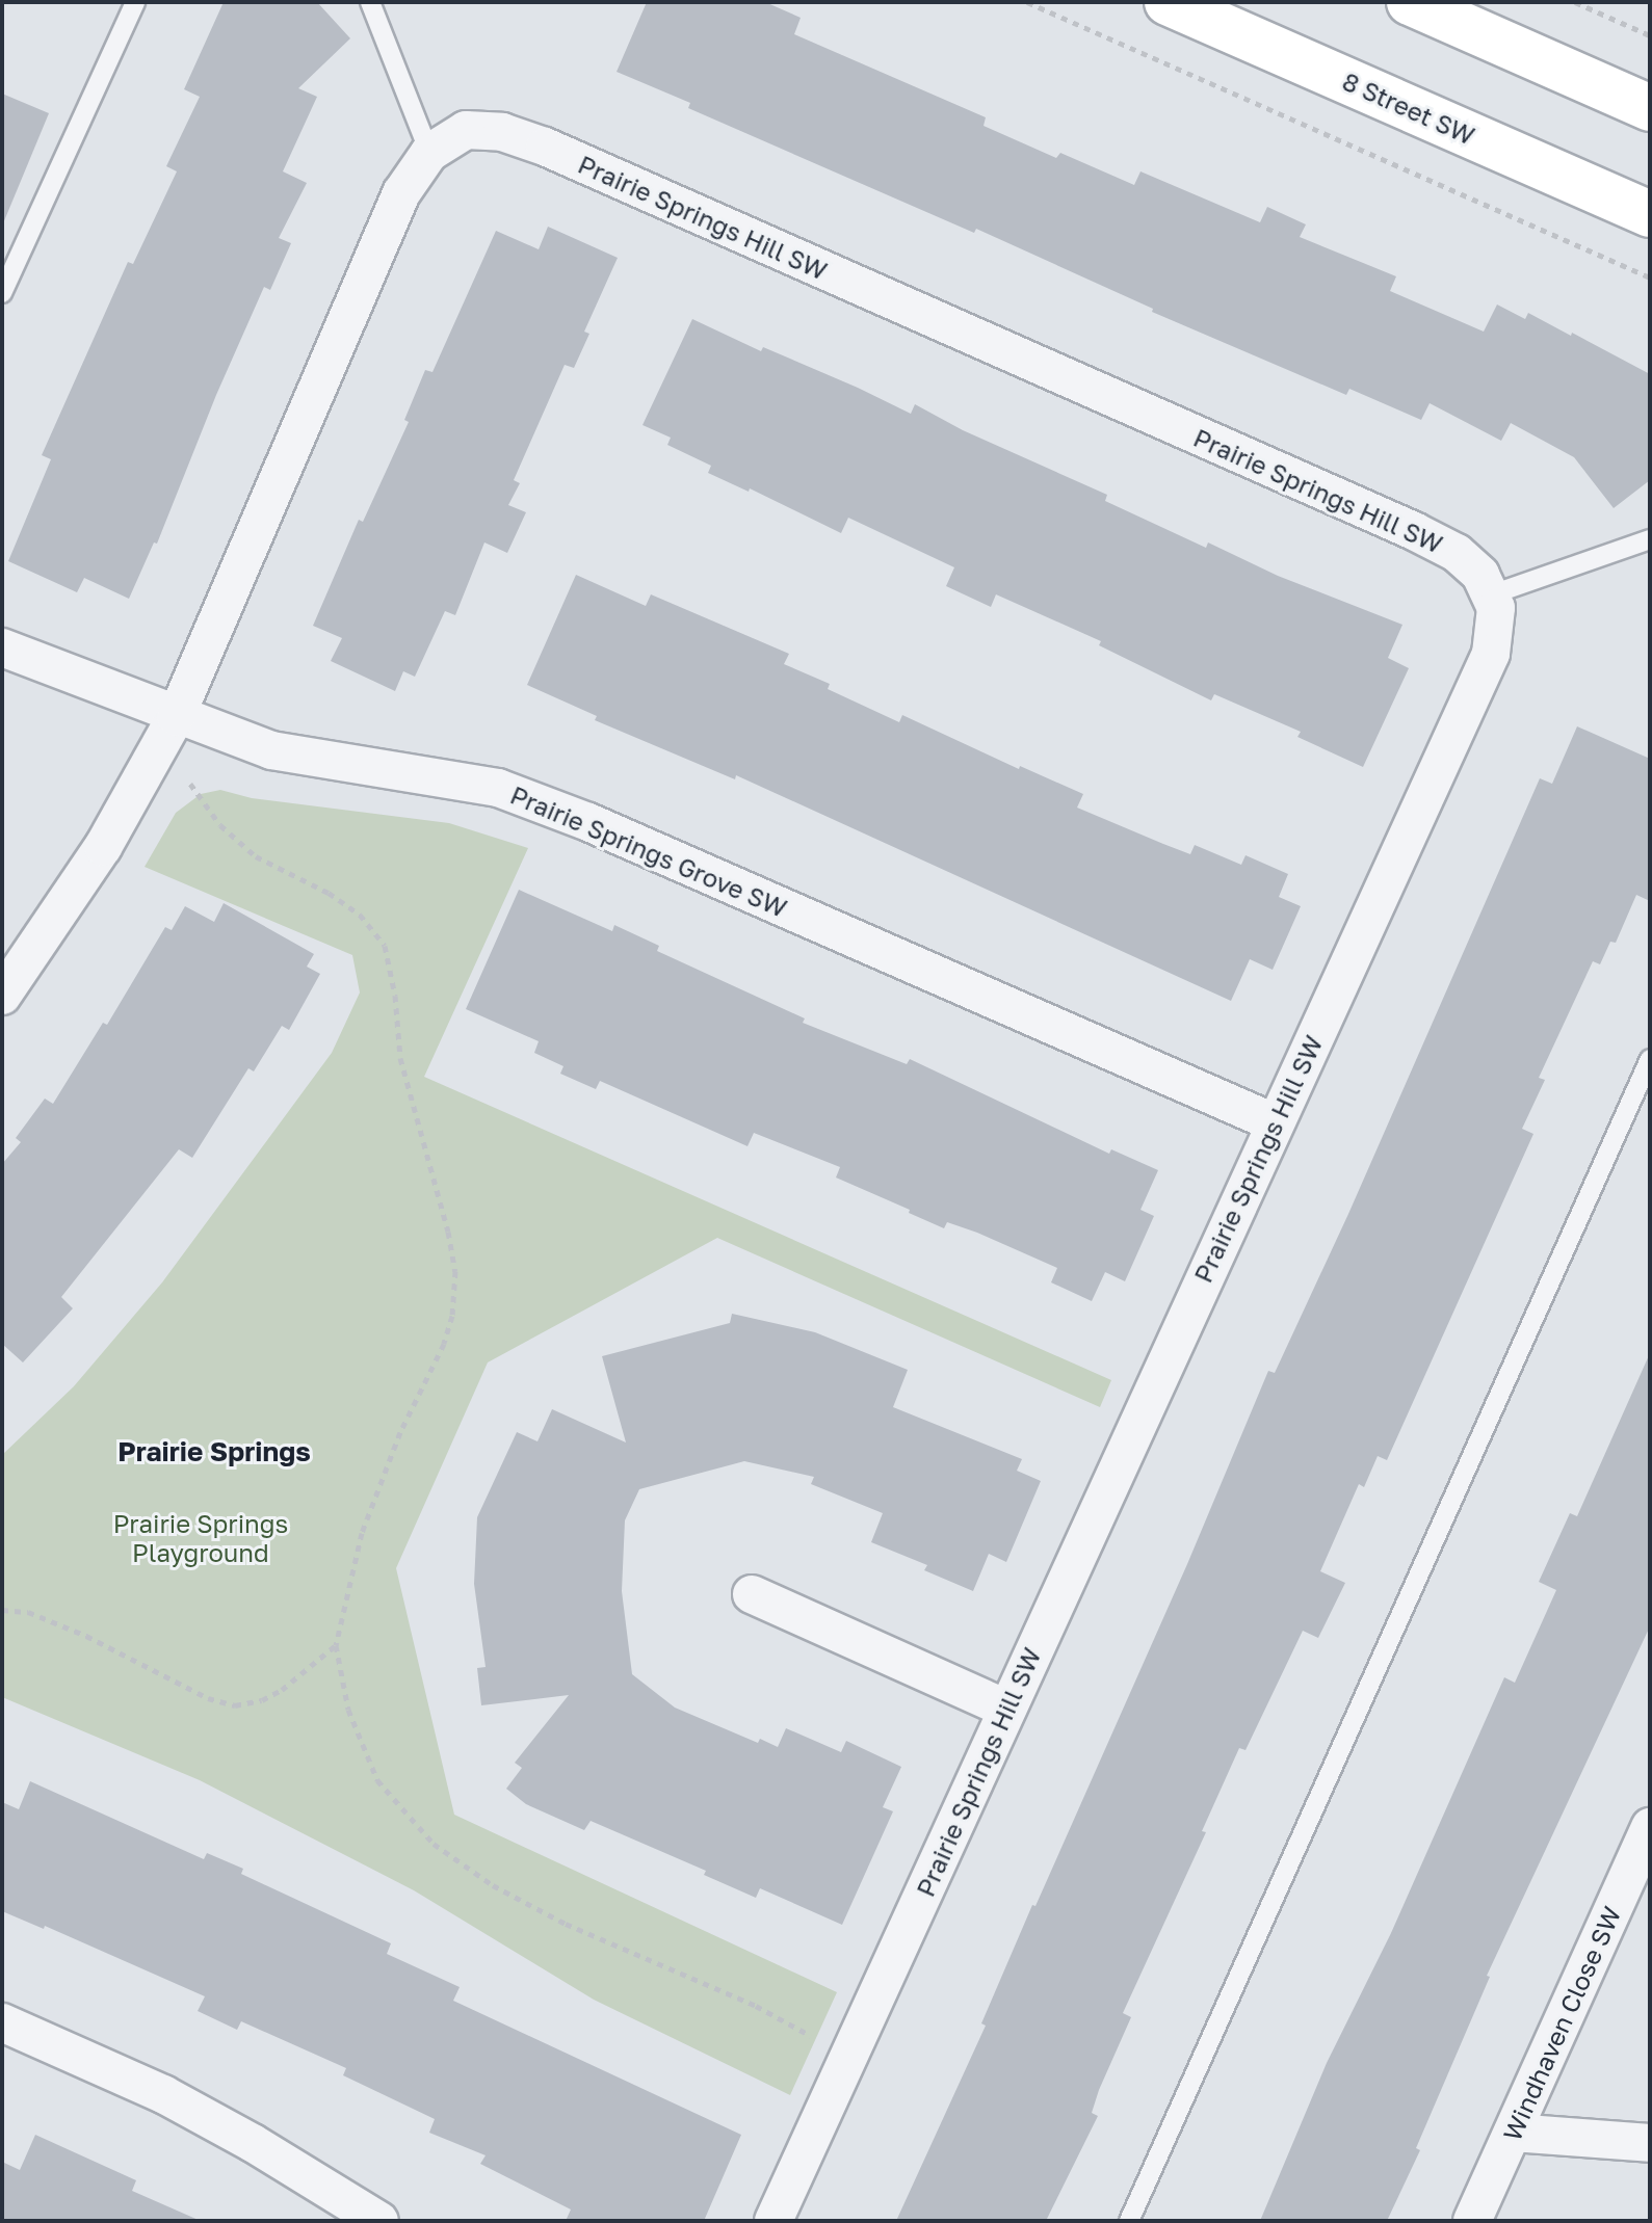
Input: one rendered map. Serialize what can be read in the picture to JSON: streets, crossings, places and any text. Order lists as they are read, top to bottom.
{
  "streets": {
    "main road": ["8 Street SW"],
    "street": ["Prairie Springs Hill SW", "Prairie Springs Grove SW", "Windhaven Close SW"]
  },
  "crossings": [
    ["Prairie Springs Hill SW", "Prairie Springs Grove SW"]
  ],
  "districts": ["Prairie Springs"],
  "parks": ["Prairie Springs Playground"]
}
